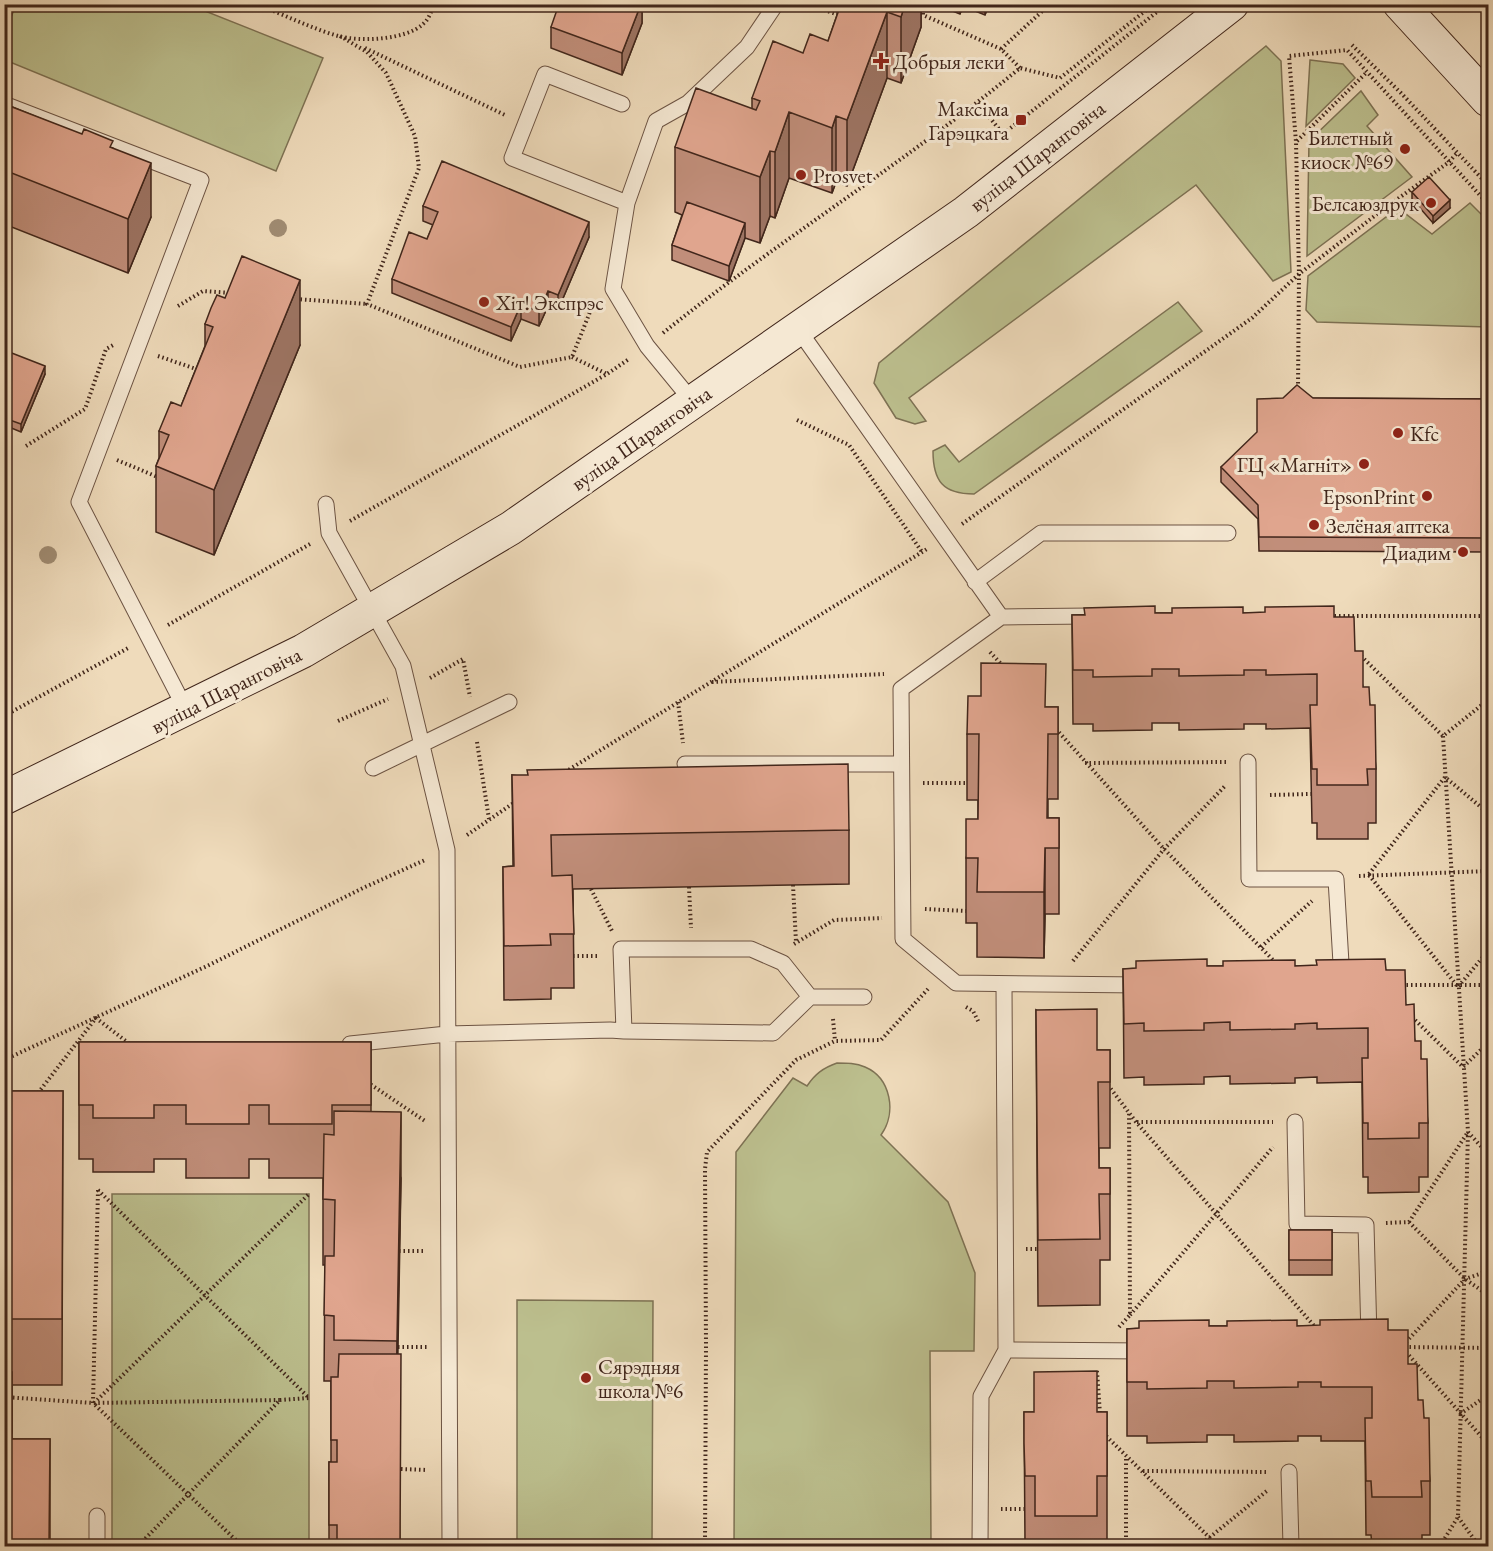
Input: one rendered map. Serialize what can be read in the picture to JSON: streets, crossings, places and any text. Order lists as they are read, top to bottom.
{
  "streets": {
    "main road": ["вуліца Шаранговіча"]
  },
  "places": {
    "health": ["Добрыя леки"],
    "transit": ["Максіма Гарэцкага"],
    "other": [
      "Билетный киоск №69",
      "Prosvet",
      "Белсаюздрук",
      "Хіт! Экспрэс",
      "Kfc",
      "ГЦ «Магніт»",
      "EpsonPrint",
      "Зелёная аптека",
      "Диадим",
      "Сярэдняя школа №6"
    ]
  }
}
